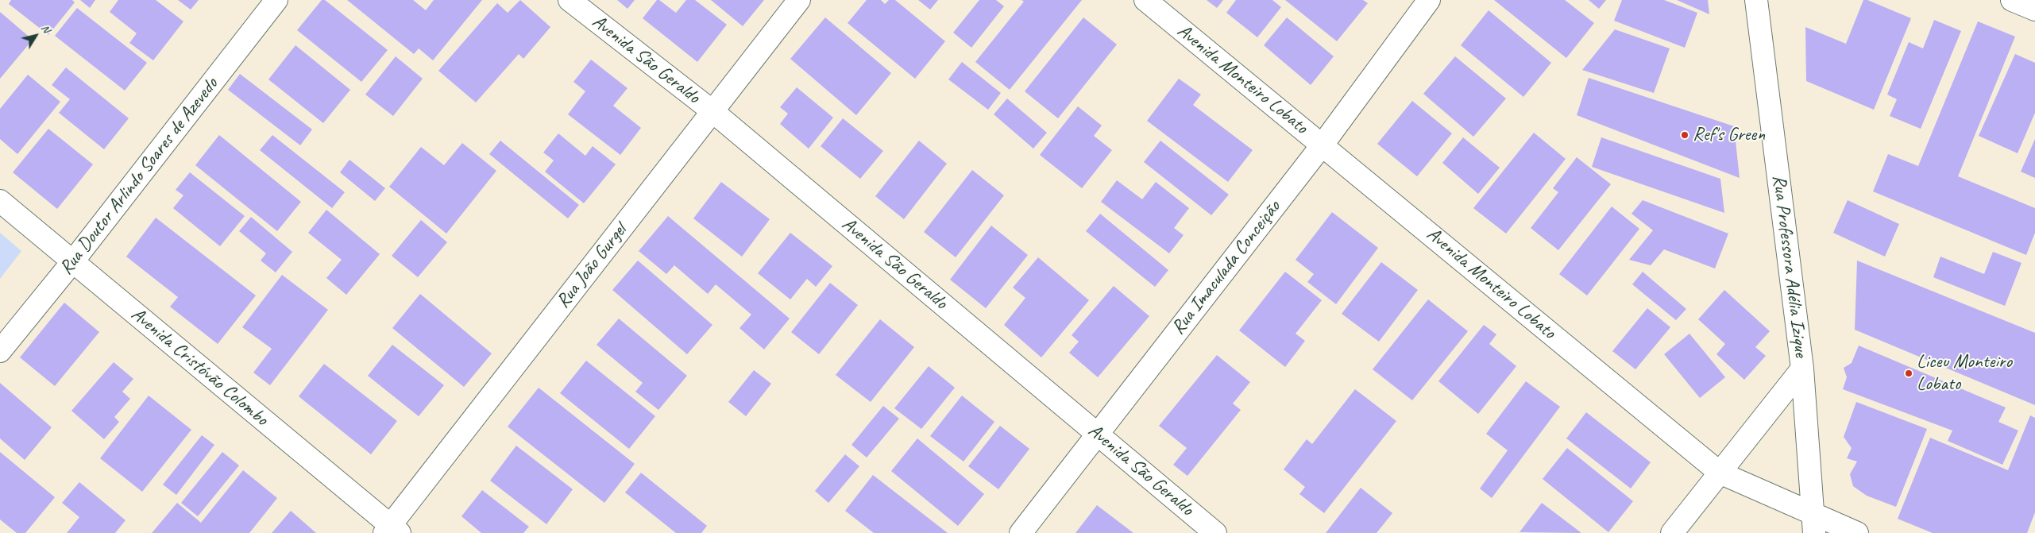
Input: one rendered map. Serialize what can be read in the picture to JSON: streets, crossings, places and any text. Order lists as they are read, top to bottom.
{
  "streets": {
    "street": [
      "Avenida São Geraldo",
      "Avenida Monteiro Lobato",
      "Rua Doutor Arlindo Soares de Azevedo",
      "Rua João Gurgel",
      "Rua Professora Adélia Izique",
      "Rua Imaculada Conceição",
      "Avenida Cristóvão Colombo"
    ]
  },
  "crossings": [
    ["Avenida São Geraldo", "Rua João Gurgel"],
    ["Avenida São Geraldo", "Rua Imaculada Conceição"],
    ["Avenida Monteiro Lobato", "Rua Professora Adélia Izique"],
    ["Avenida Monteiro Lobato", "Rua Imaculada Conceição"],
    ["Rua Doutor Arlindo Soares de Azevedo", "Avenida Cristóvão Colombo"],
    ["Rua João Gurgel", "Avenida Cristóvão Colombo"]
  ],
  "places": ["Ref's Green", "Liceu Monteiro Lobato"],
  "north": "top right"
}
